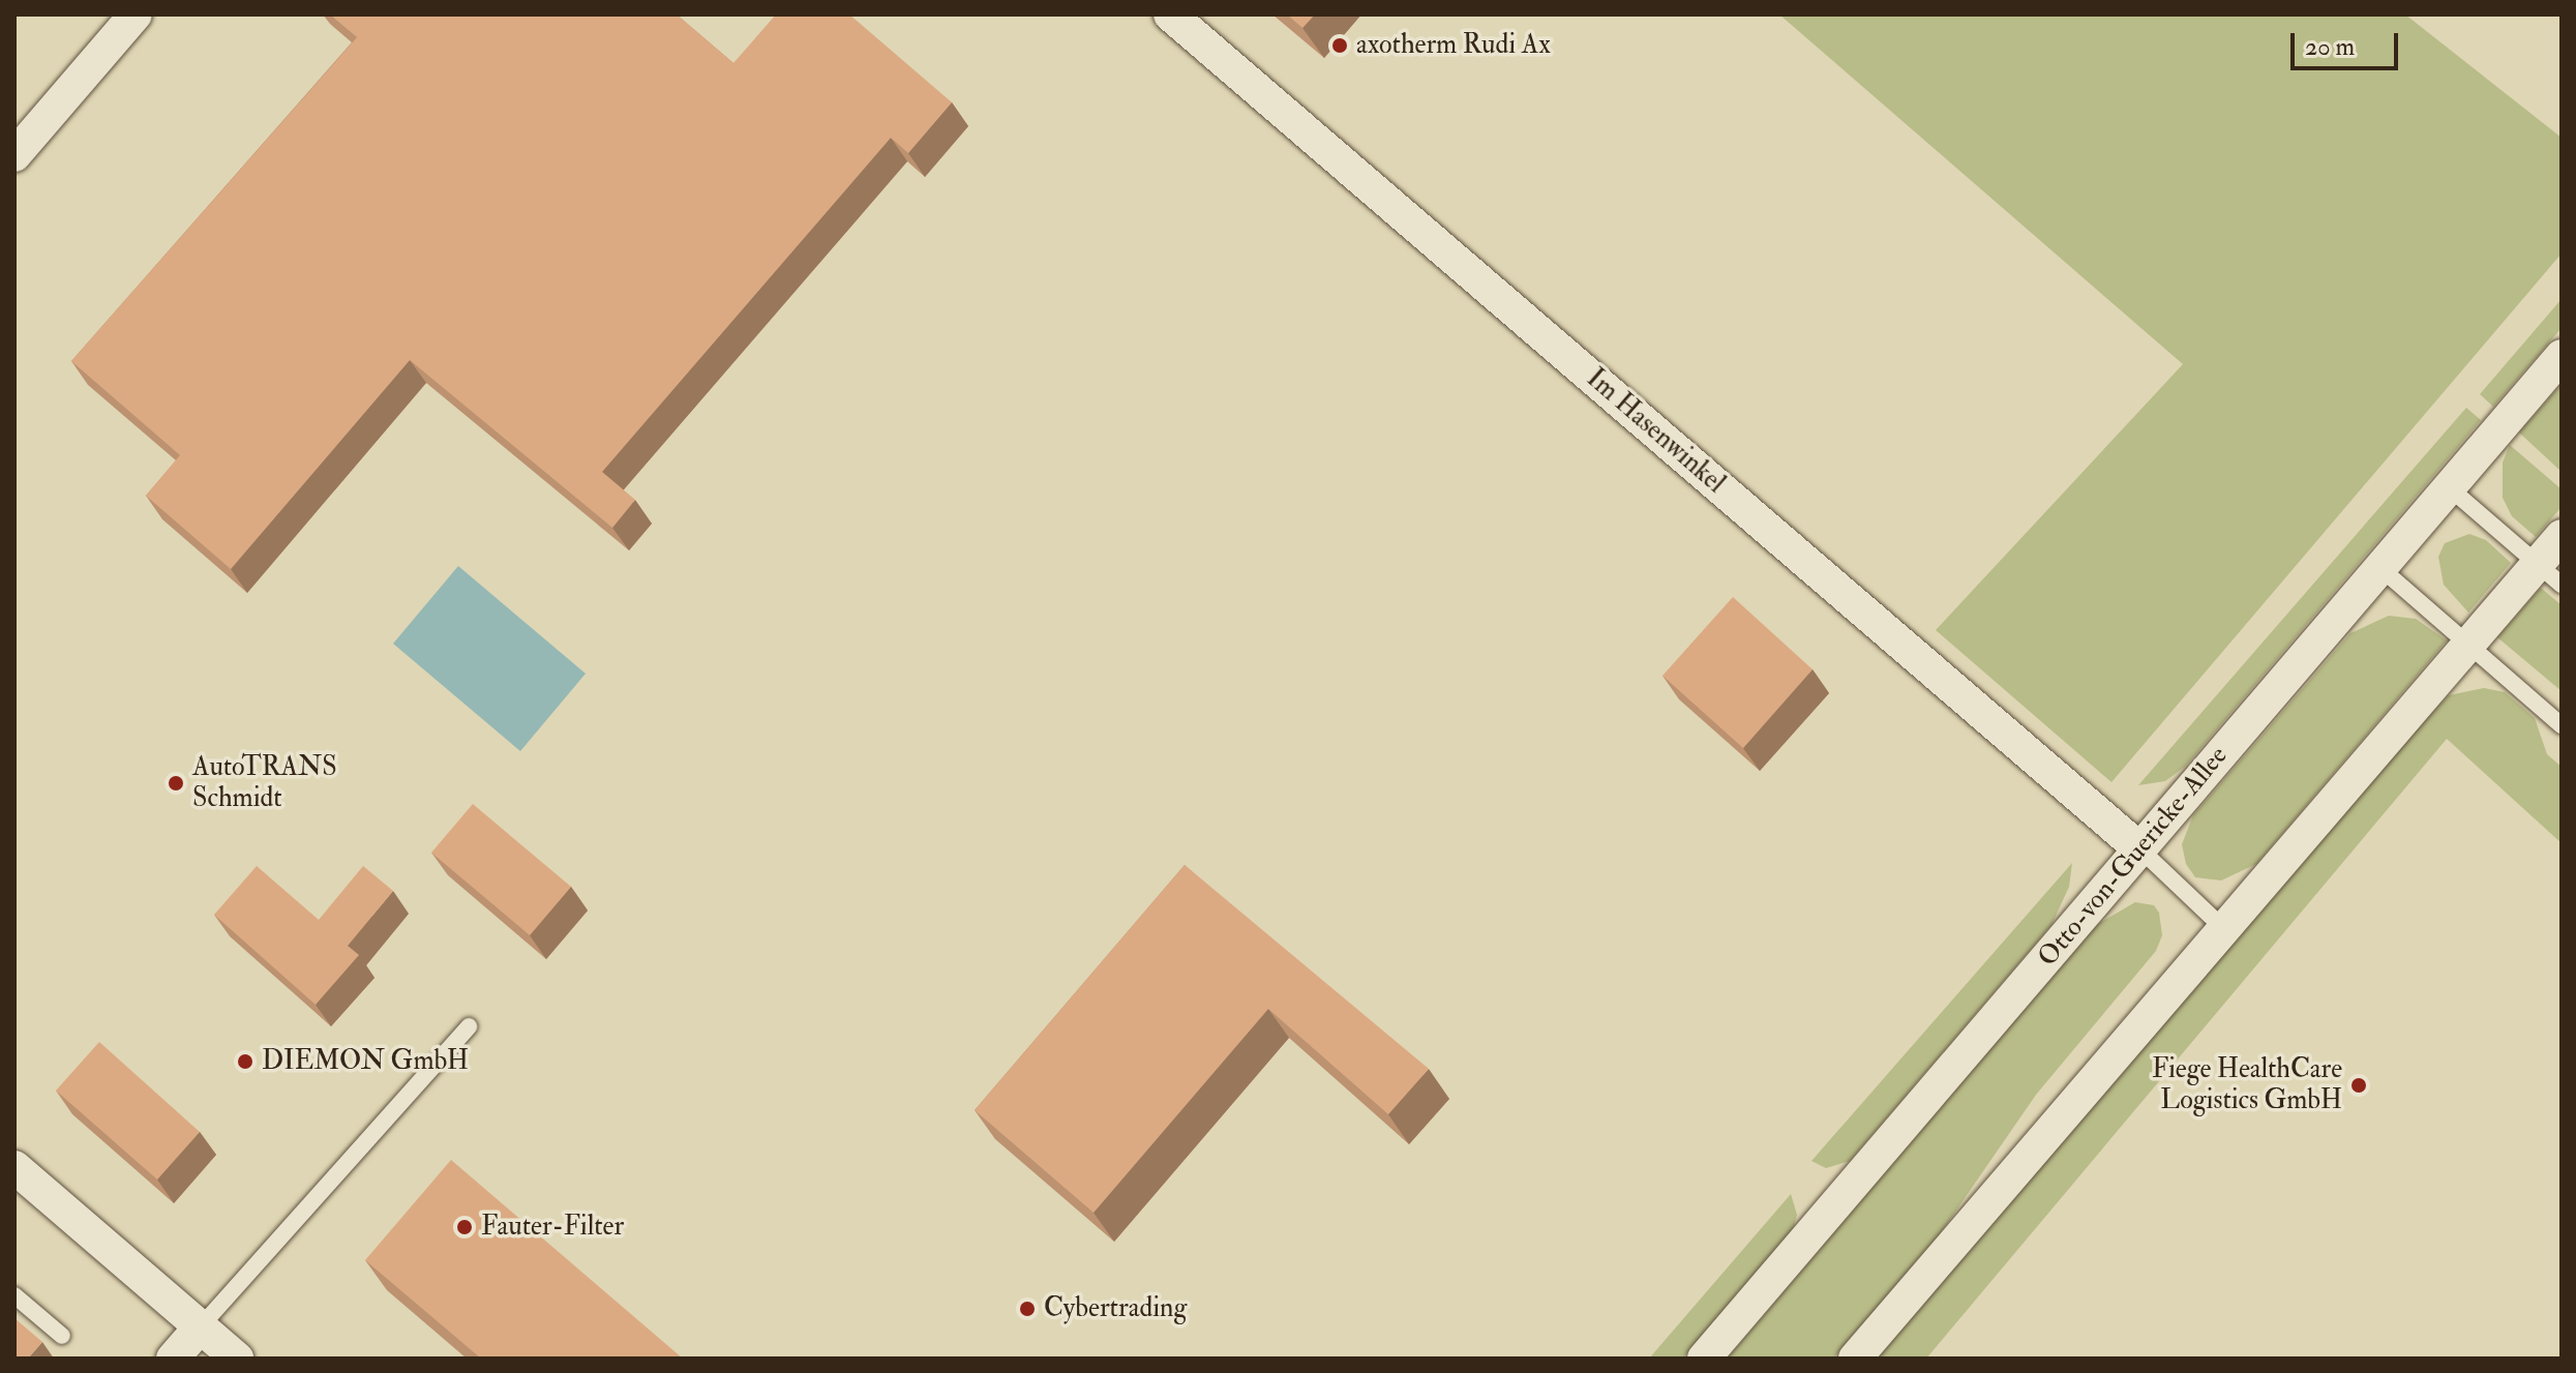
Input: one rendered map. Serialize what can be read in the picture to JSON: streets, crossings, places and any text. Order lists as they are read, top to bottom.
{
  "streets": {
    "street": ["Im Hasenwinkel", "Otto-von-Guericke-Allee"]
  },
  "crossings": [
    ["Im Hasenwinkel", "Otto-von-Guericke-Allee"]
  ],
  "places": [
    "axotherm Rudi Ax",
    "AutoTRANS Schmidt",
    "DIEMON GmbH",
    "Fiege HealthCare Logistics GmbH",
    "Fauter-Filter",
    "Cybertrading"
  ],
  "scale_bar": "20 m"
}
